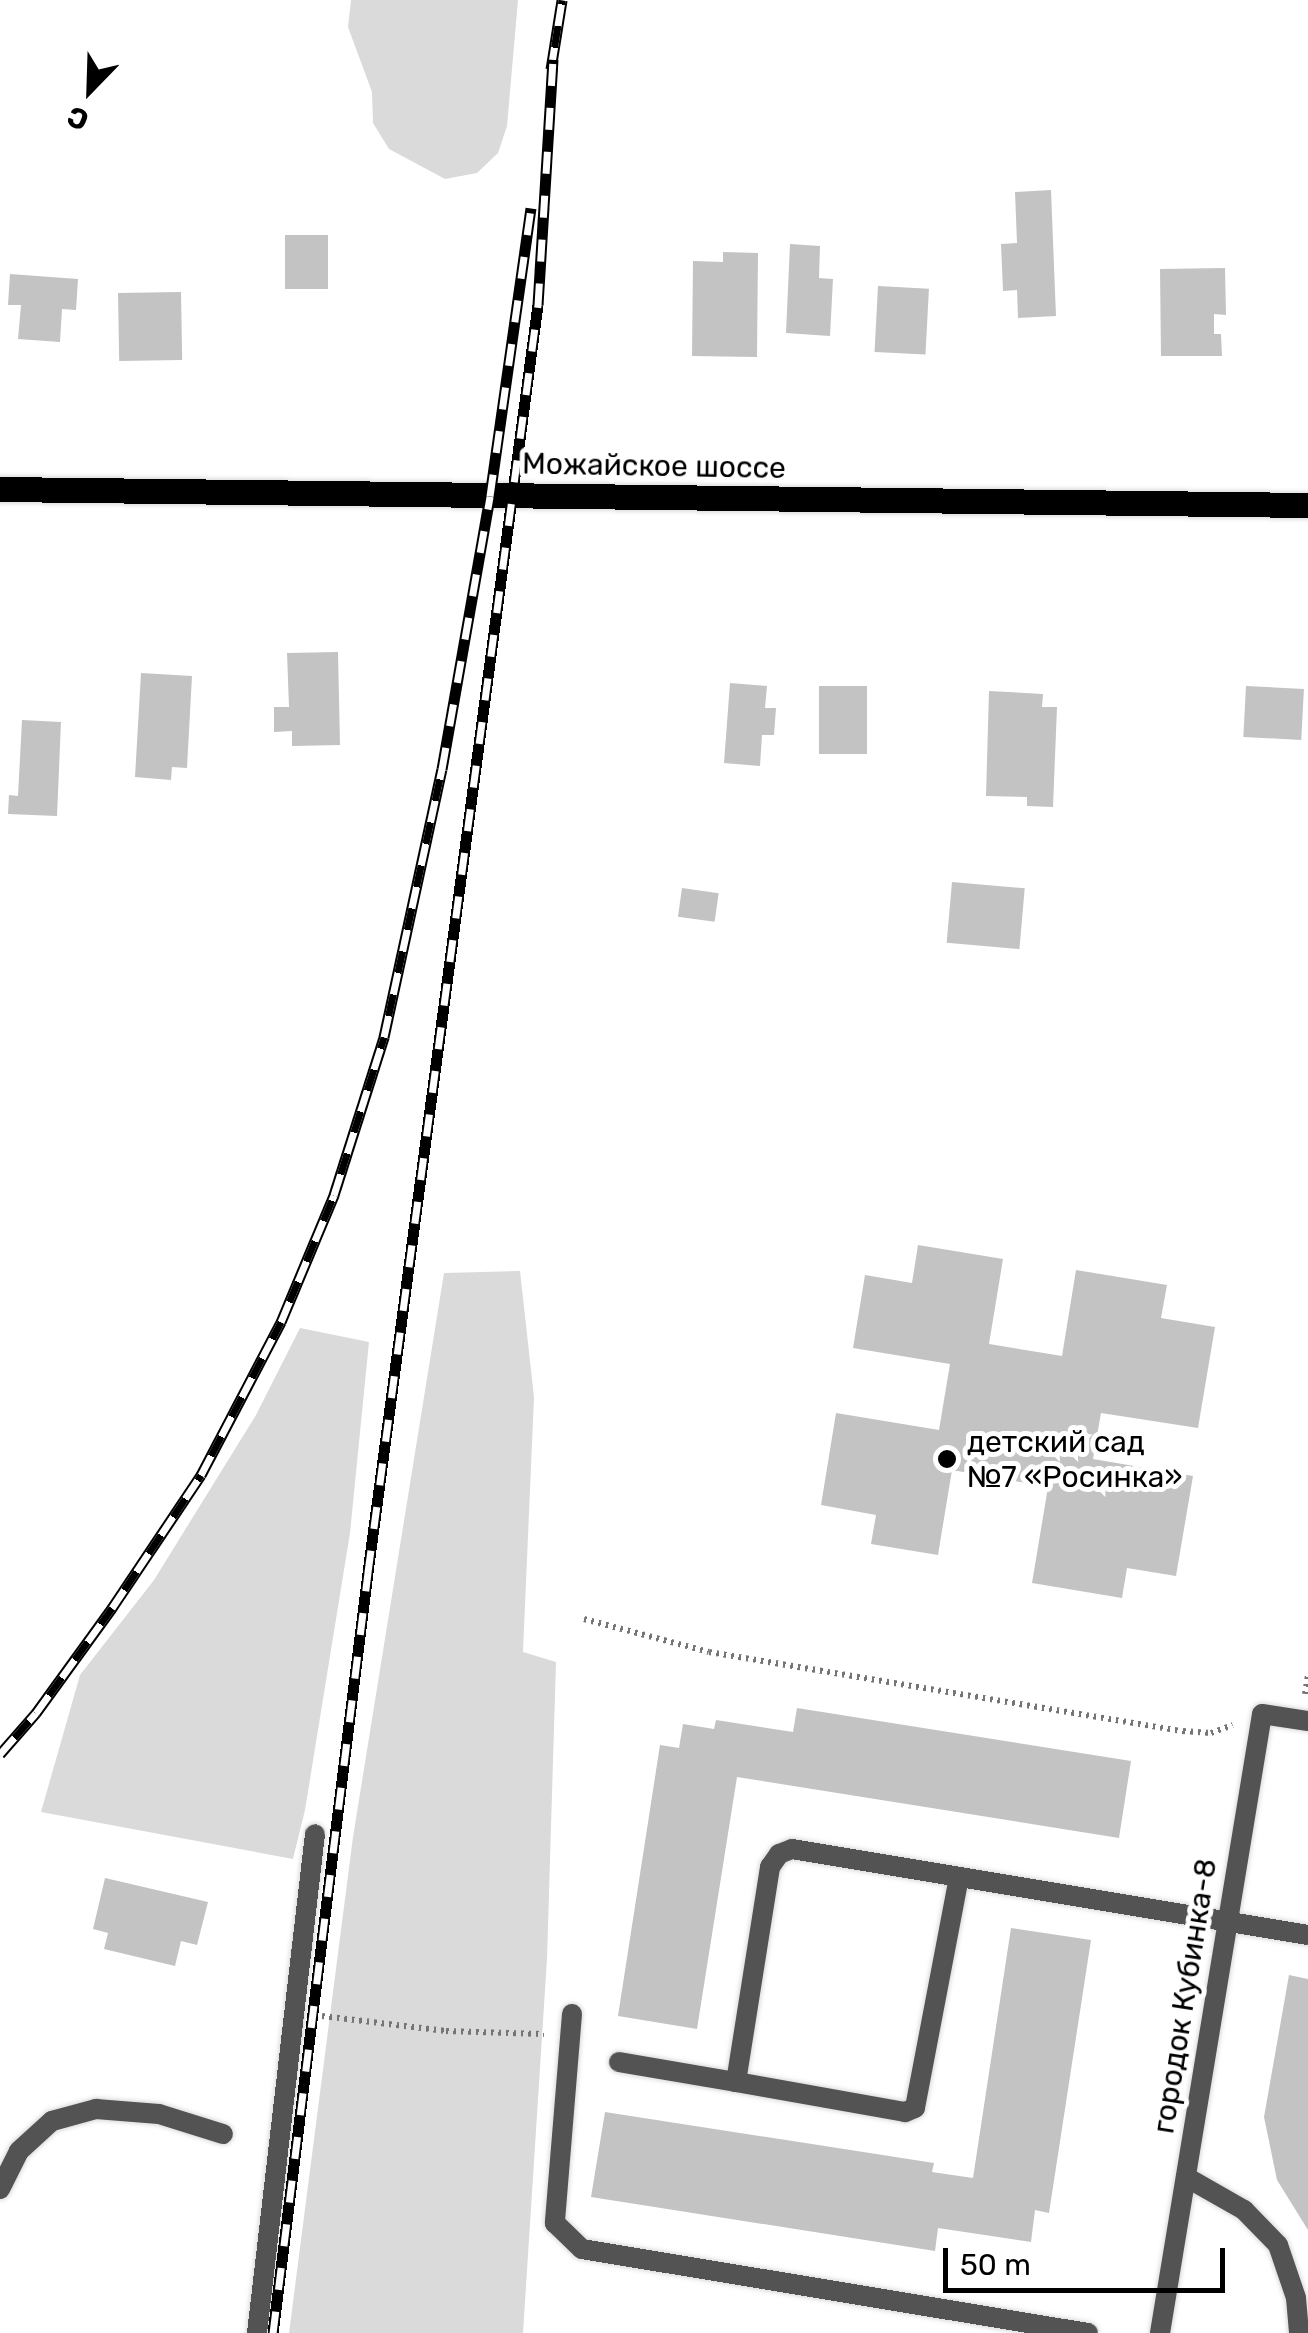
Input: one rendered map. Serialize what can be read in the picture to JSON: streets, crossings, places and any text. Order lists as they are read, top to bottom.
{
  "streets": {
    "main road": ["Можайское шоссе"],
    "street": ["городок Кубинка-8"]
  },
  "places": ["детский сад №7 «Росинка»"],
  "scale_bar": "50 m",
  "north": "bottom left"
}
